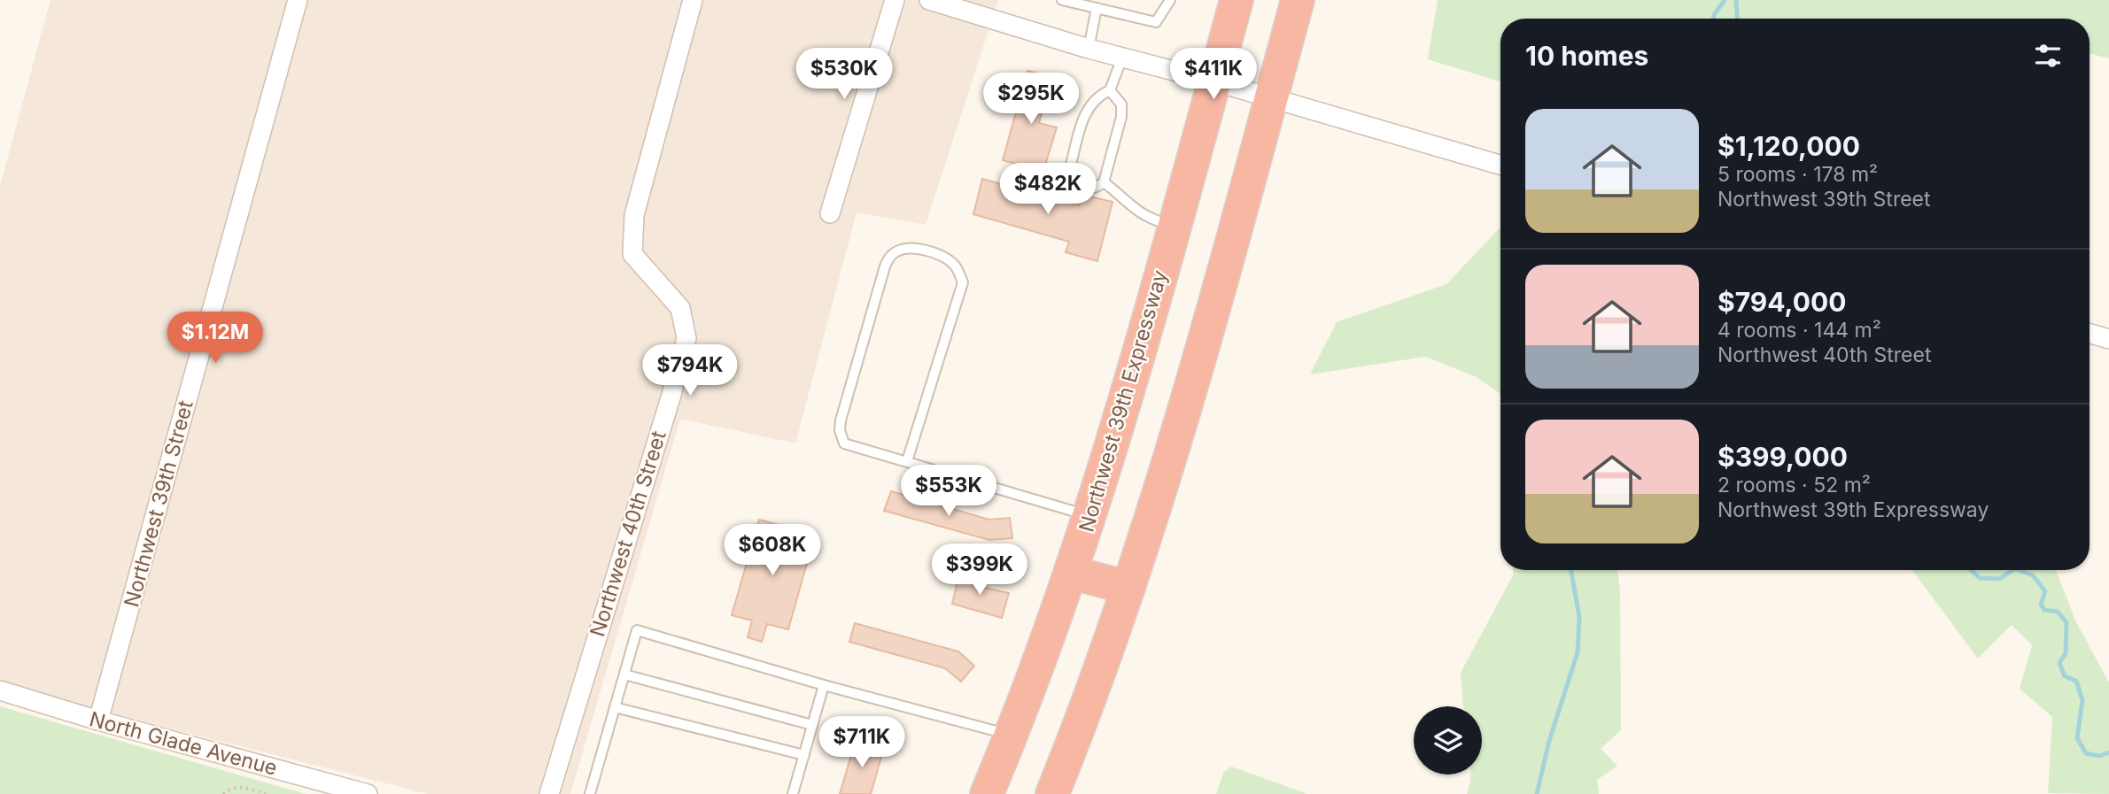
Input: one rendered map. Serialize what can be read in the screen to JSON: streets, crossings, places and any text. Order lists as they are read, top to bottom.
{
  "streets": {
    "highway": ["Northwest 39th Expressway"],
    "street": ["Northwest 39th Street", "Northwest 40th Street", "North Glade Avenue"]
  },
  "crossings": [
    ["Northwest 39th Street", "North Glade Avenue"]
  ],
  "page": {
    "heading": "10 homes",
    "price": [
      "$530K",
      "$411K",
      "$295K",
      "$482K",
      "$1.12M",
      "$794K",
      "$553K",
      "$608K",
      "$399K",
      "$711K"
    ],
    "list": [
      {
        "name": "$1,120,000",
        "note": "5 rooms · 178 m² · Northwest 39th Street"
      },
      {
        "name": "$794,000",
        "note": "4 rooms · 144 m² · Northwest 40th Street"
      },
      {
        "name": "$399,000",
        "note": "2 rooms · 52 m² · Northwest 39th Expressway"
      }
    ]
  }
}
